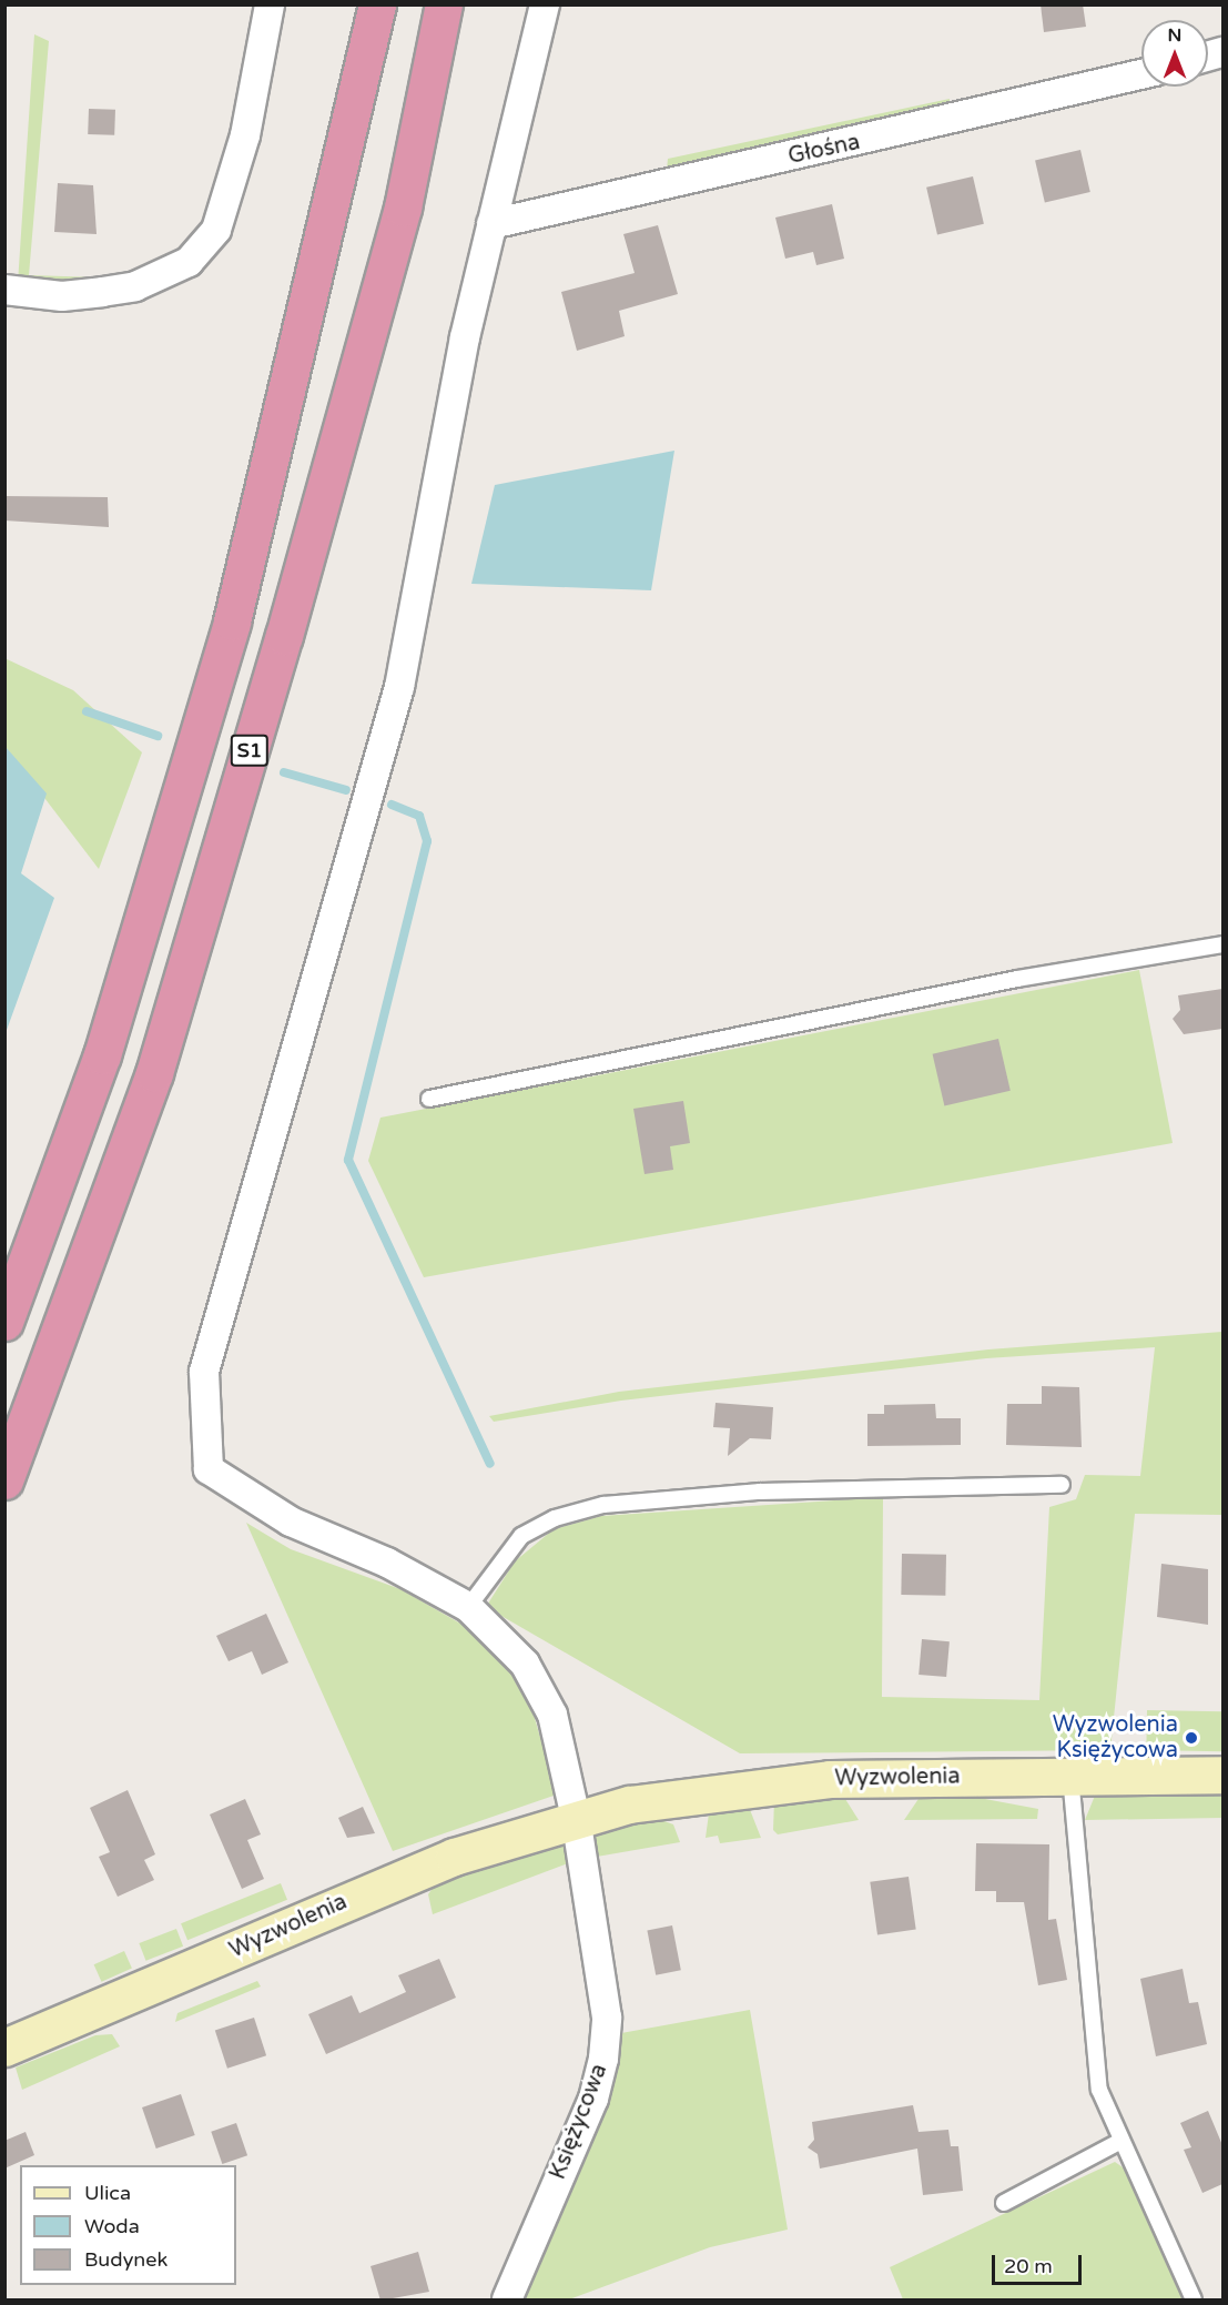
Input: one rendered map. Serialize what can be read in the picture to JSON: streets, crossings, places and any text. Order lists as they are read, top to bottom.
{
  "streets": {
    "highway": ["S1"],
    "street": ["Głośna", "Wyzwolenia", "Księżycowa"]
  },
  "crossings": [
    ["Wyzwolenia", "Księżycowa"]
  ],
  "places": ["Wyzwolenia Księżycowa"],
  "legend": ["Ulica", "Woda", "Budynek"],
  "scale_bar": "20 m",
  "north": "top"
}
